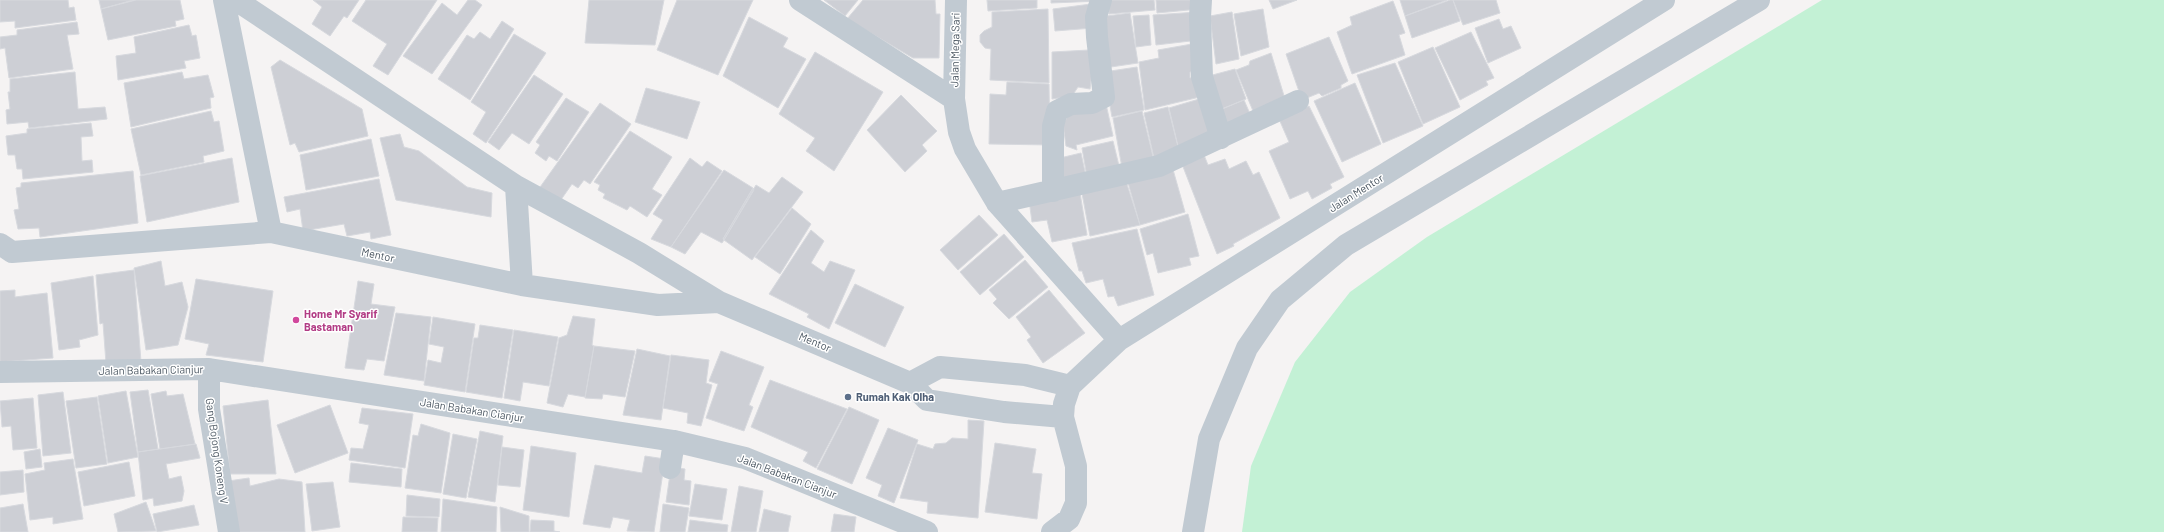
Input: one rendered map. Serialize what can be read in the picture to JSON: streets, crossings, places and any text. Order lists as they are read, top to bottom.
{
  "streets": {
    "street": [
      "Jalan Mega Sari",
      "Jalan Mentor",
      "Mentor",
      "Jalan Babakan Cianjur",
      "Gang Bojong Koneng V"
    ]
  },
  "crossings": [
    ["Jalan Mega Sari", "Jalan Mentor"],
    ["Jalan Mentor", "Mentor"],
    ["Jalan Babakan Cianjur", "Gang Bojong Koneng V"]
  ],
  "places": ["Home Mr Syarif Bastaman", "Rumah Kak Olha"]
}
